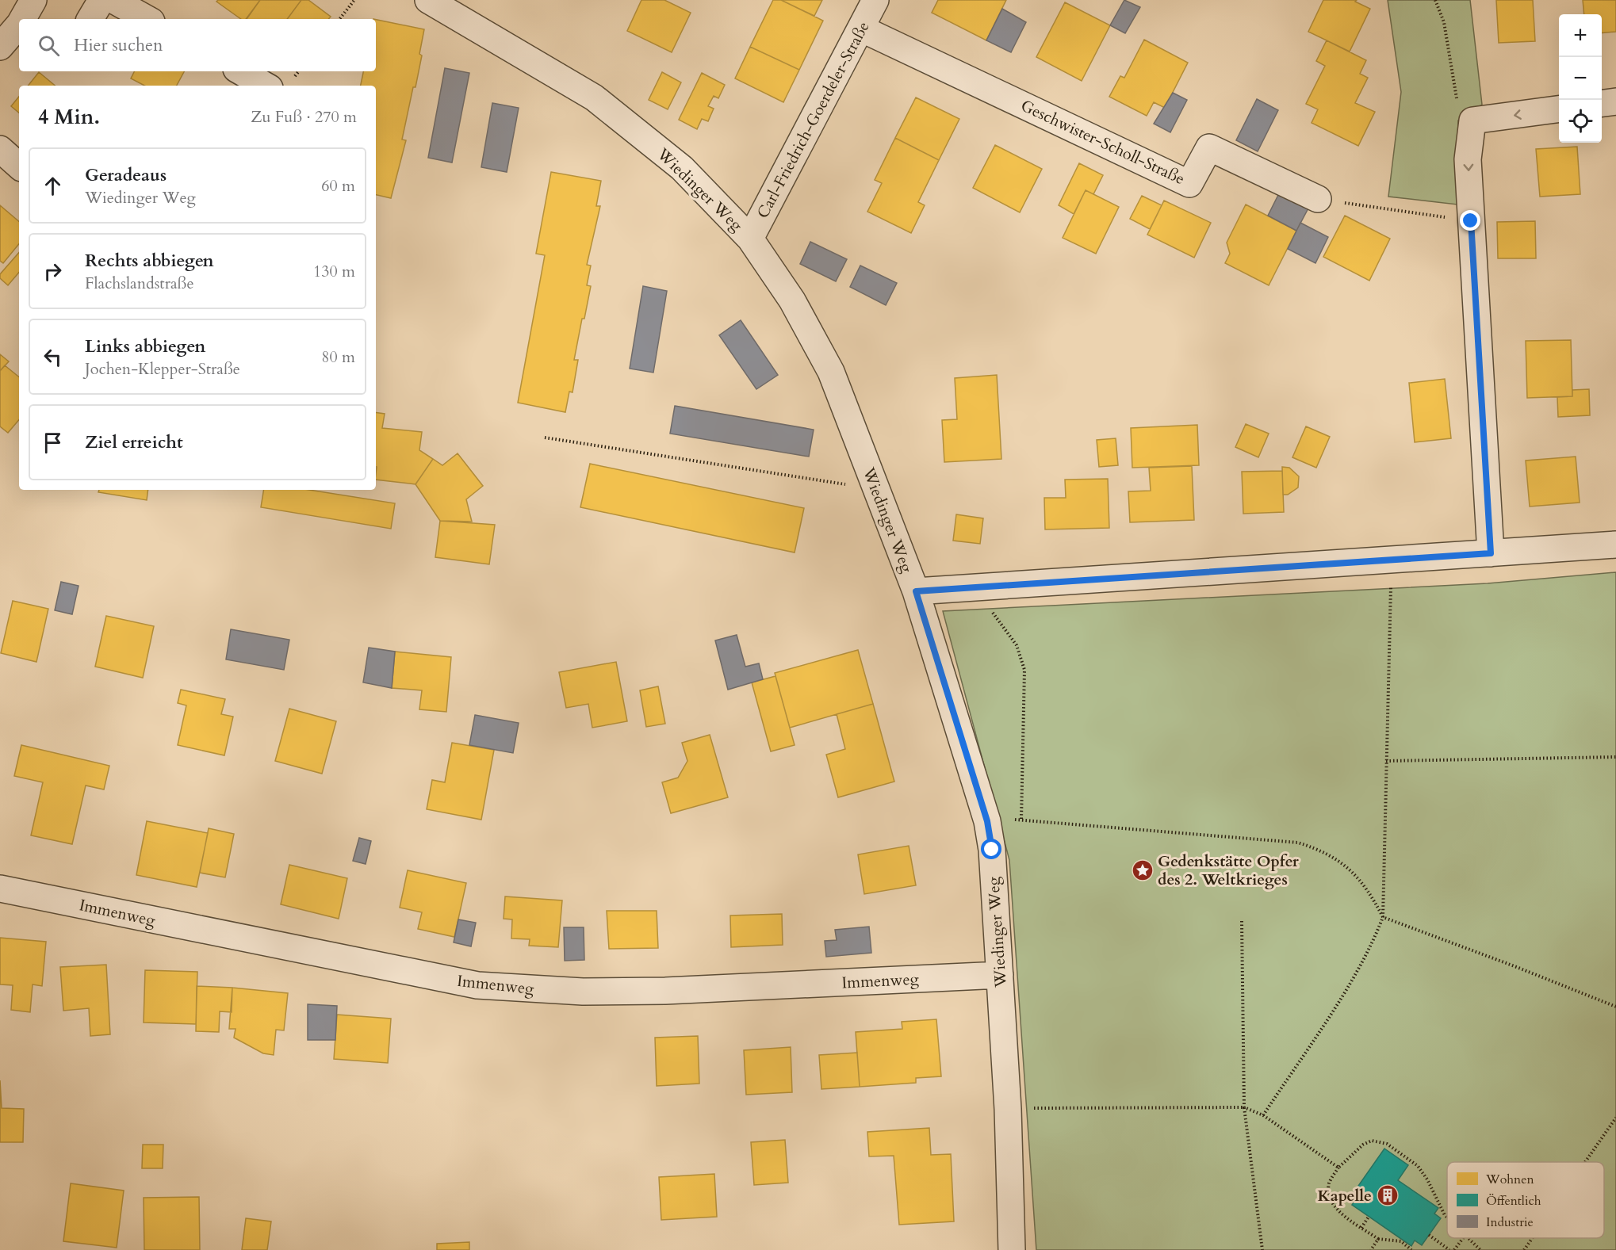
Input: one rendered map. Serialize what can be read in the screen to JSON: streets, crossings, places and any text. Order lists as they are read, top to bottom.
{
  "streets": {
    "street": [
      "Carl-Friedrich-Goerdeler-Straße",
      "Geschwister-Scholl-Straße",
      "Wiedinger Weg",
      "Immenweg"
    ]
  },
  "crossings": [
    ["Carl-Friedrich-Goerdeler-Straße", "Geschwister-Scholl-Straße"],
    ["Carl-Friedrich-Goerdeler-Straße", "Wiedinger Weg"],
    ["Wiedinger Weg", "Immenweg"]
  ],
  "places": {
    "place": ["Gedenkstätte Opfer des 2. Weltkrieges"],
    "building": ["Kapelle"]
  },
  "legend": ["Wohnen", "Öffentlich", "Industrie"],
  "page": {
    "map_buttons": ["+", "−"],
    "search": "Hier suchen",
    "heading": ["4 Min.", "Zu Fuß · 270 m"],
    "list": [
      ["Geradeaus", "Wiedinger Weg", "60 m"],
      ["Rechts abbiegen", "Flachslandstraße", "130 m"],
      ["Links abbiegen", "Jochen-Klepper-Straße", "80 m"],
      "Ziel erreicht"
    ]
  }
}
